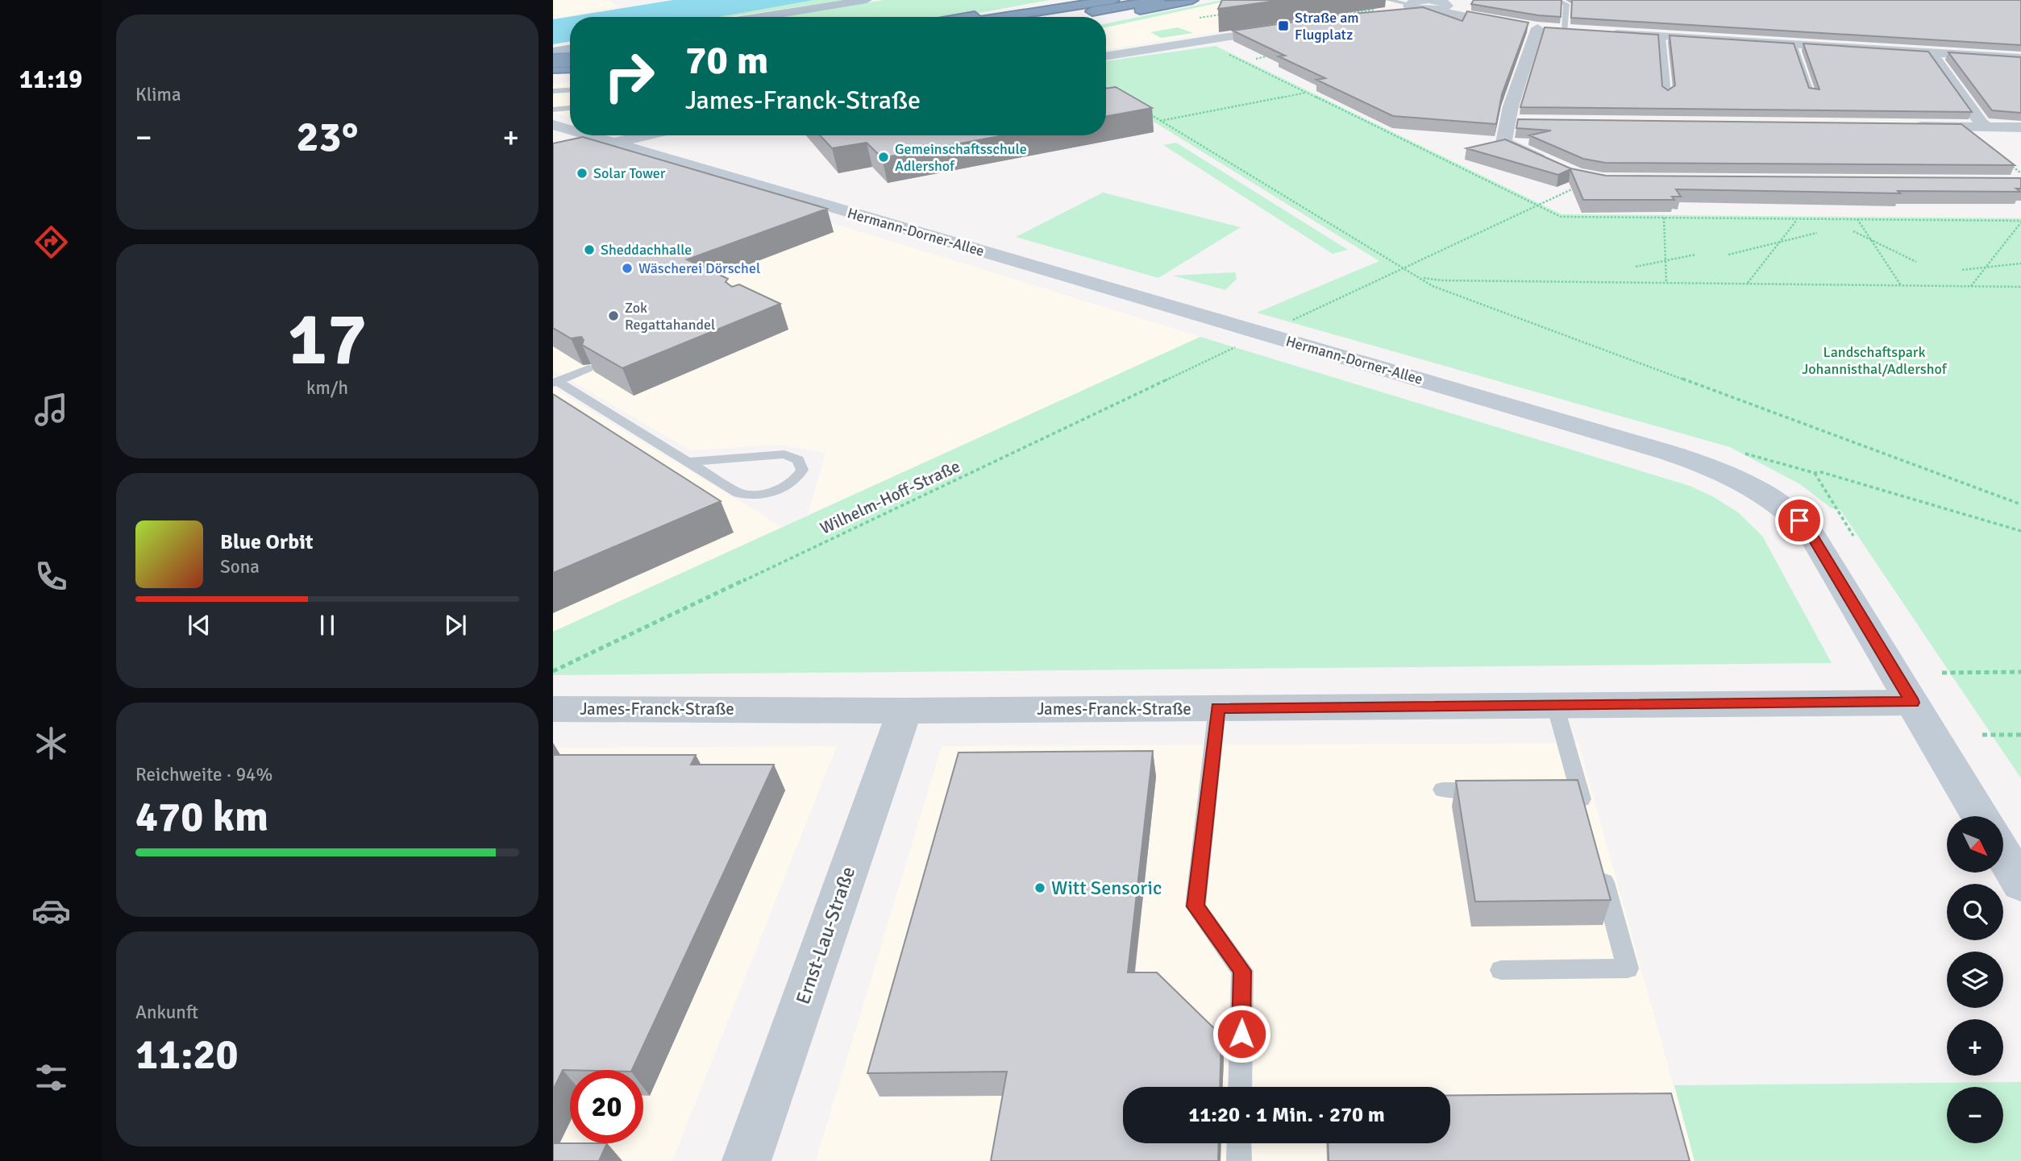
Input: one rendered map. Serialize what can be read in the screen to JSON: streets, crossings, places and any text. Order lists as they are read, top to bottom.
{
  "streets": {
    "street": ["Hermann-Dorner-Allee", "James-Franck-Straße", "Ernst-Lau-Straße"],
    "path": ["Wilhelm-Hoff-Straße"]
  },
  "crossings": [
    ["Hermann-Dorner-Allee", "James-Franck-Straße"],
    ["James-Franck-Straße", "Ernst-Lau-Straße"]
  ],
  "parks": ["Landschaftspark Johannisthal/Adlershof"],
  "places": {
    "transit": ["Straße am Flugplatz"],
    "other": [
      "Gemeinschaftsschule Adlershof",
      "Solar Tower",
      "Sheddachhalle",
      "Wäscherei Dörschel",
      "Zok Regattahandel",
      "Witt Sensoric"
    ]
  },
  "north": "bottom right",
  "page": {
    "tabs": "11:19",
    "tile": [
      "Klima",
      ["17", "km/h"],
      ["Reichweite · 94%", "470 km"],
      ["Ankunft", "11:20"]
    ],
    "turn": ["70 m", "James-Franck-Straße"],
    "heat": ["−", "23°", "+"],
    "song": ["Blue Orbit", "Sona"],
    "map_buttons": ["+", "−"],
    "limit": "20",
    "trip": "11:20 · 1 Min. · 270 m"
  }
}
